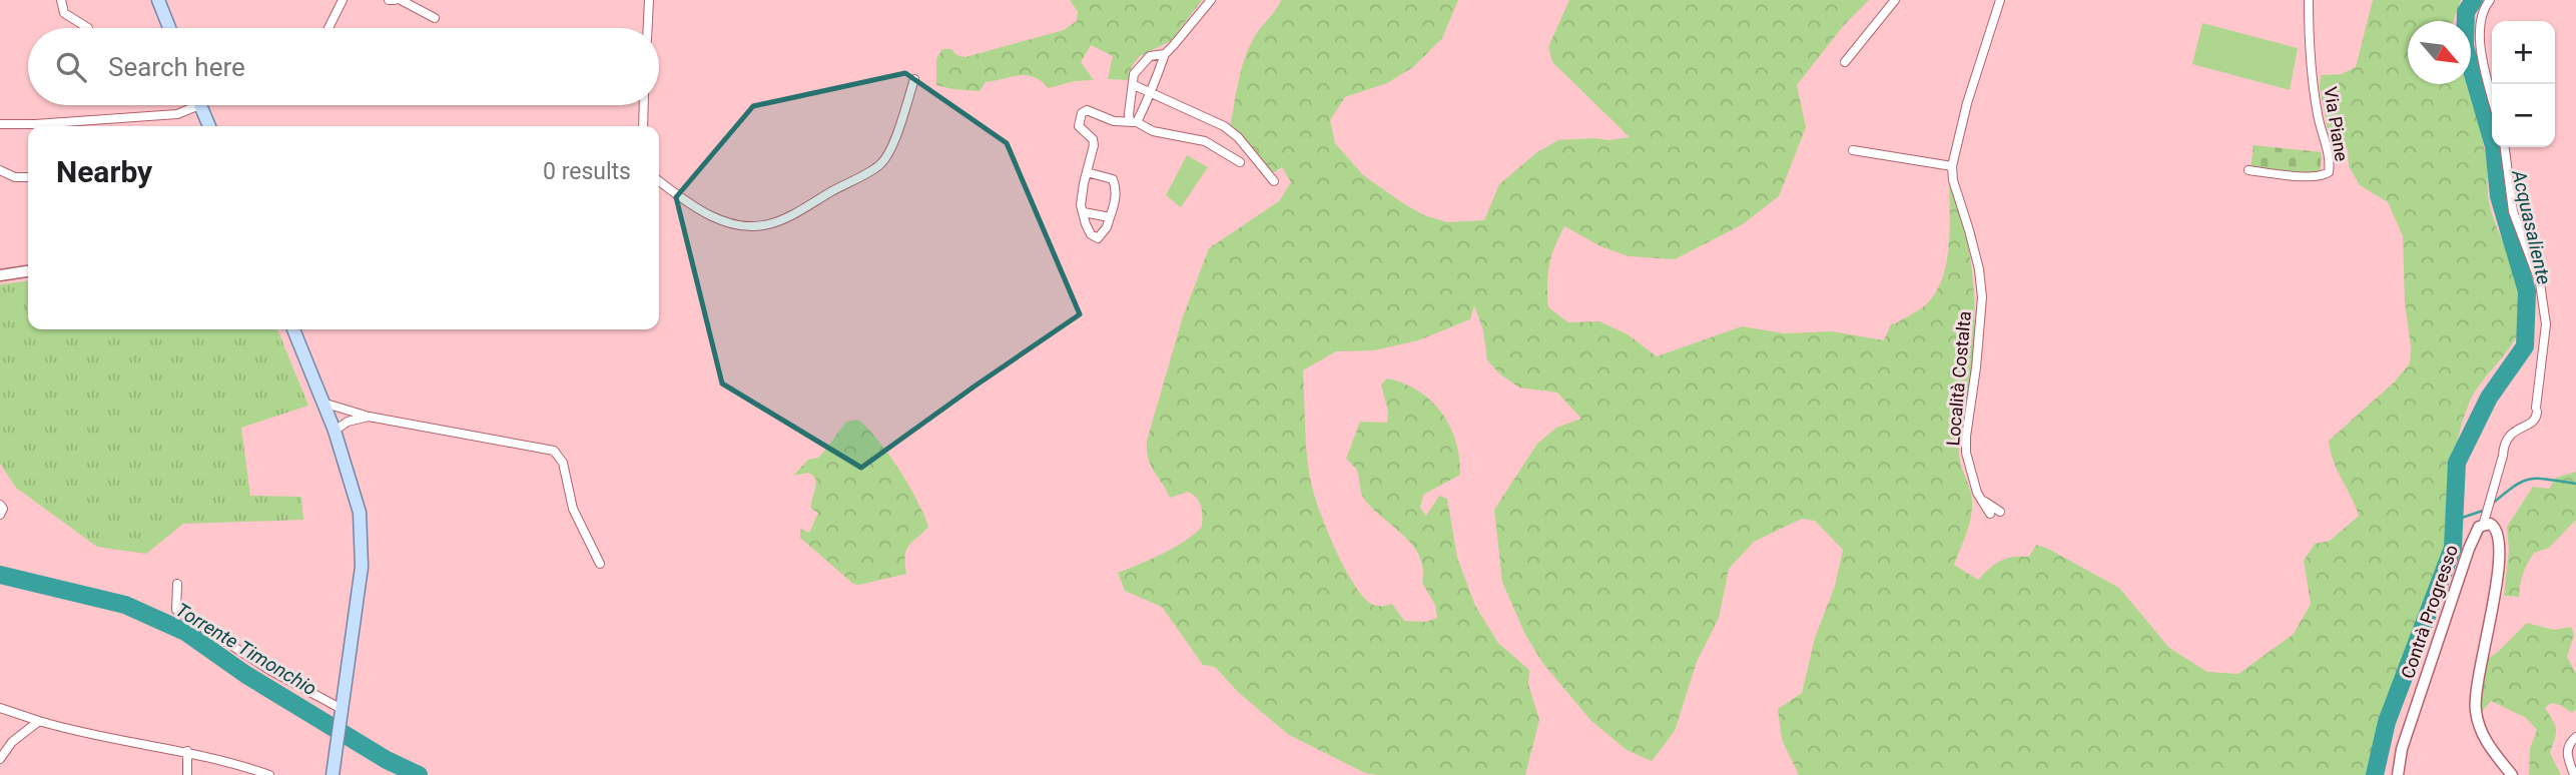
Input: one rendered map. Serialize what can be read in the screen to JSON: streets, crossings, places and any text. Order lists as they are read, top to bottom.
{
  "streets": {
    "street": ["Via Piane", "Località Costalta", "Contrà Progresso"]
  },
  "water": ["Acquasaliente", "Torrente Timonchio"],
  "north": "bottom right",
  "page": {
    "map_buttons": ["+", "−"],
    "search": "Search here",
    "heading": ["Nearby", "0 results"]
  }
}
